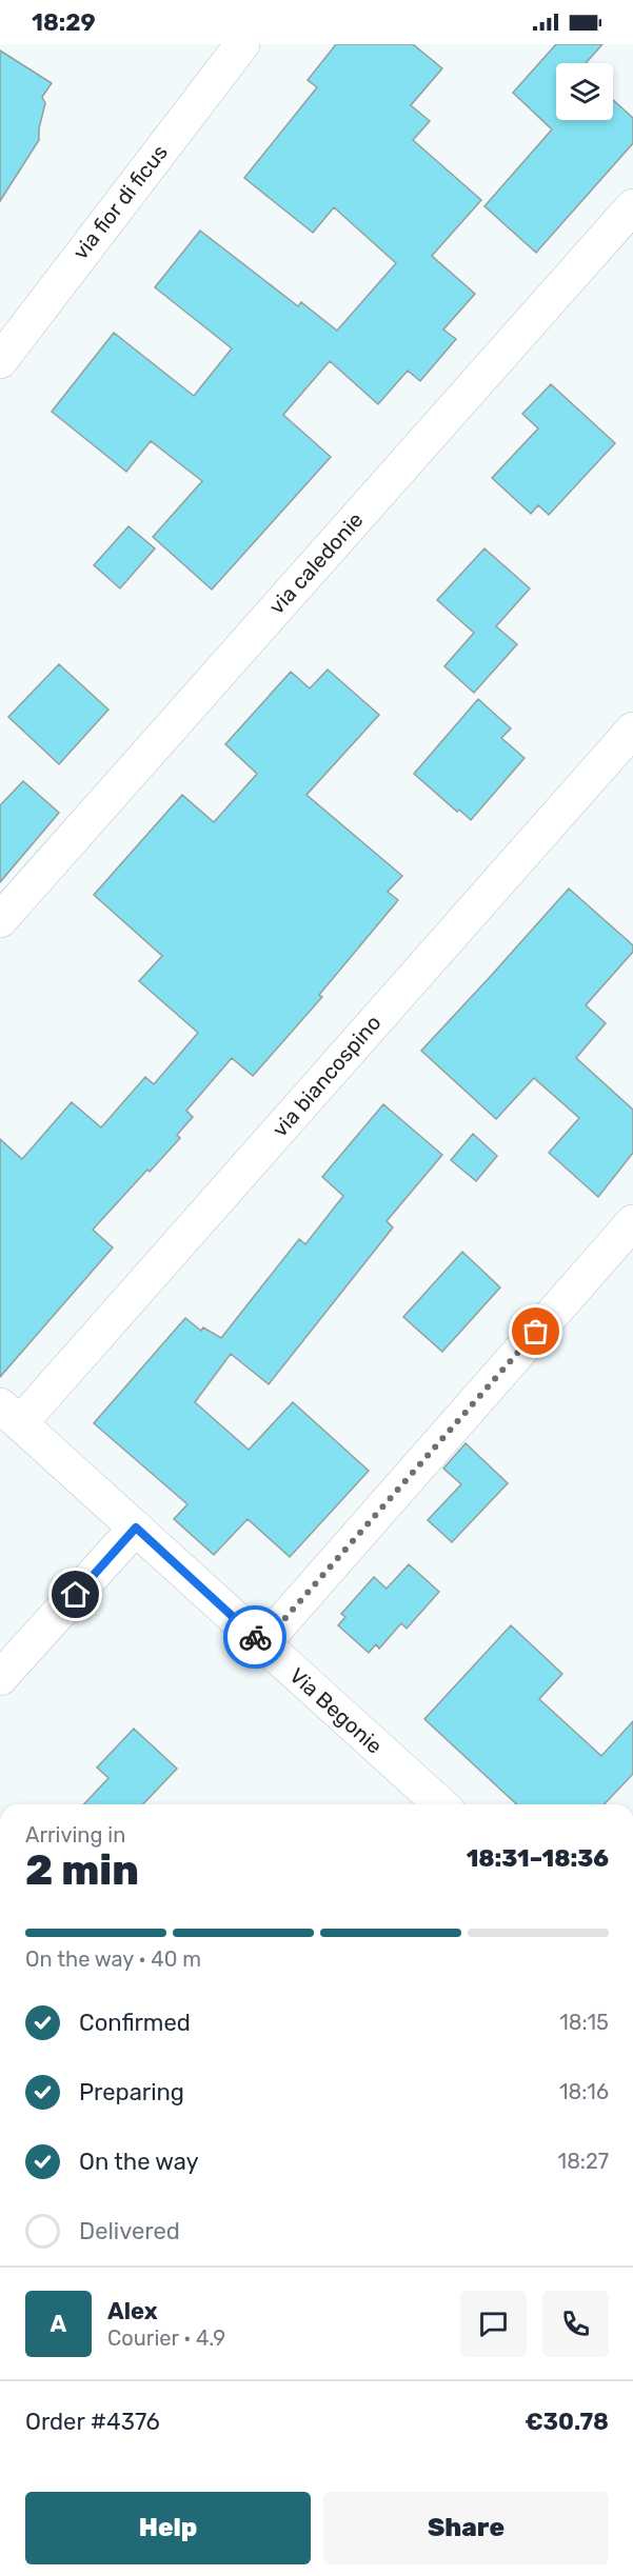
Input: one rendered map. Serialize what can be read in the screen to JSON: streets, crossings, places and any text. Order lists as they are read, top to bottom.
{
  "streets": {
    "street": [
      "via fior di ficus",
      "via caledonie",
      "via biancospino",
      "Via Begonie"
    ]
  },
  "crossings": [
    ["via biancospino", "Via Begonie"]
  ],
  "page": {
    "status": "18:29",
    "heading": ["2 min", "Arriving in", "18:31–18:36"],
    "panel": [
      "Alex",
      "Courier · 4.9",
      "Order #4376",
      "€30.78"
    ],
    "bar": "On the way · 40 m",
    "list": [
      ["Confirmed", "18:15"],
      ["Preparing", "18:16"],
      ["On the way", "18:27"],
      "Delivered"
    ],
    "round": "A",
    "buttons": ["Help", "Share"]
  }
}
